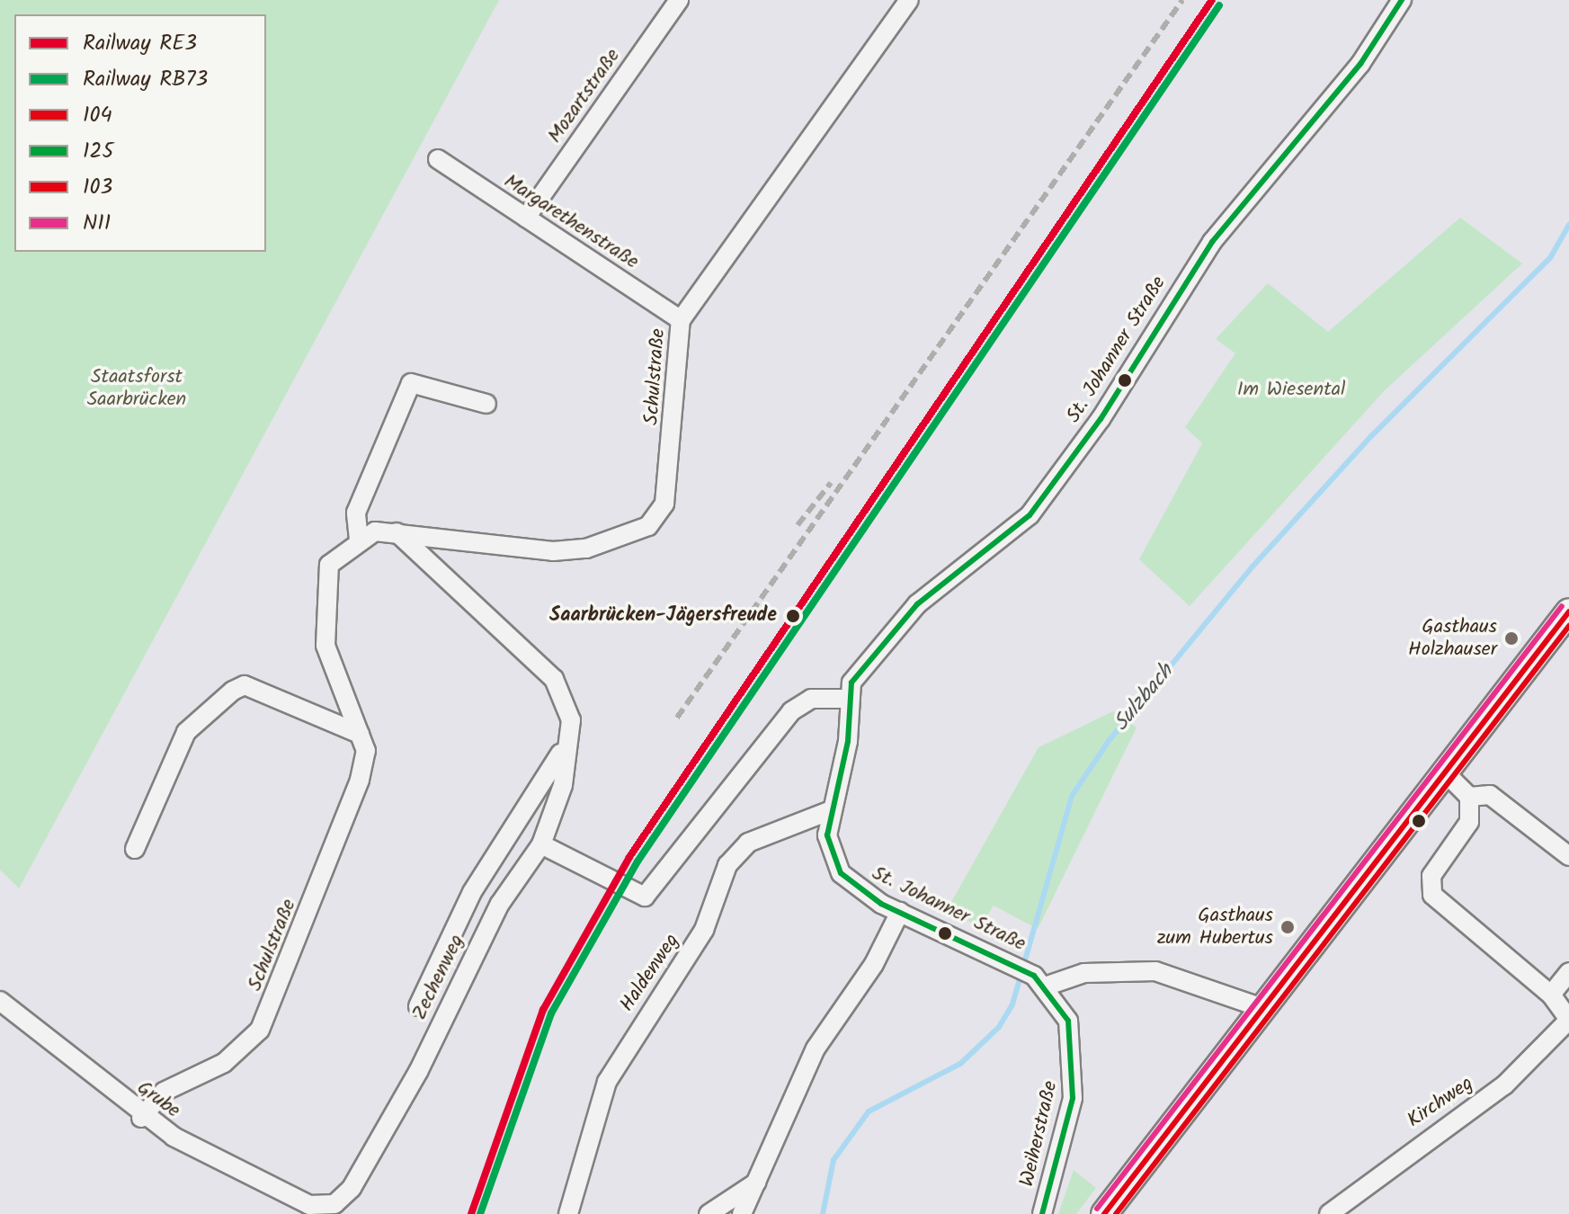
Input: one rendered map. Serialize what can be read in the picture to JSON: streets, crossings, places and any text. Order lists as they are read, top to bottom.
{
  "streets": {
    "street": [
      "Mozartstraße",
      "Margarethenstraße",
      "St. Johanner Straße",
      "Schulstraße",
      "Haldenweg",
      "Zechenweg",
      "Grube",
      "Kirchweg",
      "Weiherstraße"
    ]
  },
  "crossings": [
    ["Mozartstraße", "Margarethenstraße"],
    ["Margarethenstraße", "Schulstraße"],
    ["St. Johanner Straße", "Haldenweg"],
    ["St. Johanner Straße", "Weiherstraße"],
    ["Schulstraße", "Zechenweg"],
    ["Schulstraße", "Grube"],
    ["Zechenweg", "Grube"]
  ],
  "water": ["Sulzbach"],
  "parks": ["Staatsforst Saarbrücken", "Im Wiesental"],
  "places": ["Saarbrücken-Jägersfreude", "Gasthaus Holzhauser", "Gasthaus zum Hubertus"],
  "lines": [
    "rail line RE3",
    "transit line 125",
    "rail line RB73",
    "transit line N11",
    "transit line 104",
    "transit line 103"
  ],
  "legend": [
    "Railway RE3",
    "Railway RB73",
    "104",
    "125",
    "103",
    "N11"
  ]
}
